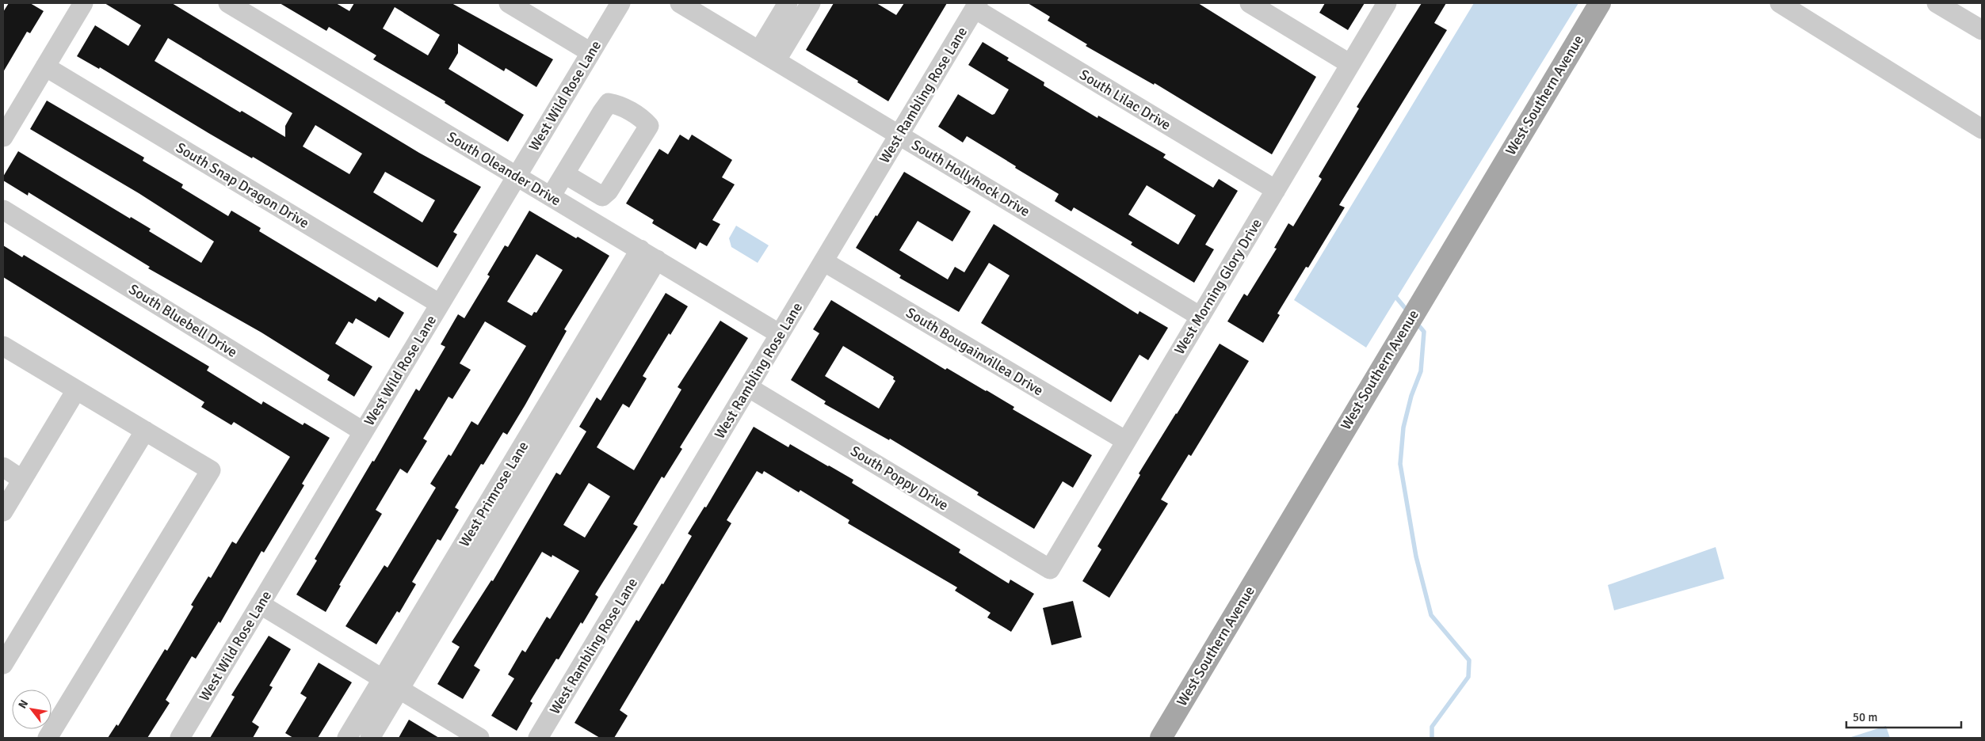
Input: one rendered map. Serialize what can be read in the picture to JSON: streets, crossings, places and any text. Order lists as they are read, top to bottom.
{
  "streets": {
    "main road": ["West Southern Avenue"],
    "street": [
      "West Rambling Rose Lane",
      "West Wild Rose Lane",
      "South Lilac Drive",
      "South Oleander Drive",
      "South Hollyhock Drive",
      "South Snap Dragon Drive",
      "West Morning Glory Drive",
      "South Bluebell Drive",
      "South Bougainvillea Drive",
      "South Poppy Drive",
      "West Primrose Lane"
    ]
  },
  "crossings": [
    ["West Rambling Rose Lane", "South Lilac Drive"],
    ["West Rambling Rose Lane", "South Oleander Drive"],
    ["West Rambling Rose Lane", "South Hollyhock Drive"],
    ["West Rambling Rose Lane", "South Bougainvillea Drive"],
    ["West Rambling Rose Lane", "South Poppy Drive"],
    ["West Wild Rose Lane", "South Oleander Drive"],
    ["West Wild Rose Lane", "South Snap Dragon Drive"],
    ["West Wild Rose Lane", "South Bluebell Drive"],
    ["South Lilac Drive", "West Morning Glory Drive"],
    ["South Oleander Drive", "West Primrose Lane"],
    ["South Hollyhock Drive", "West Morning Glory Drive"],
    ["West Morning Glory Drive", "South Bougainvillea Drive"],
    ["West Morning Glory Drive", "South Poppy Drive"]
  ],
  "scale_bar": "50 m",
  "north": "top left"
}
